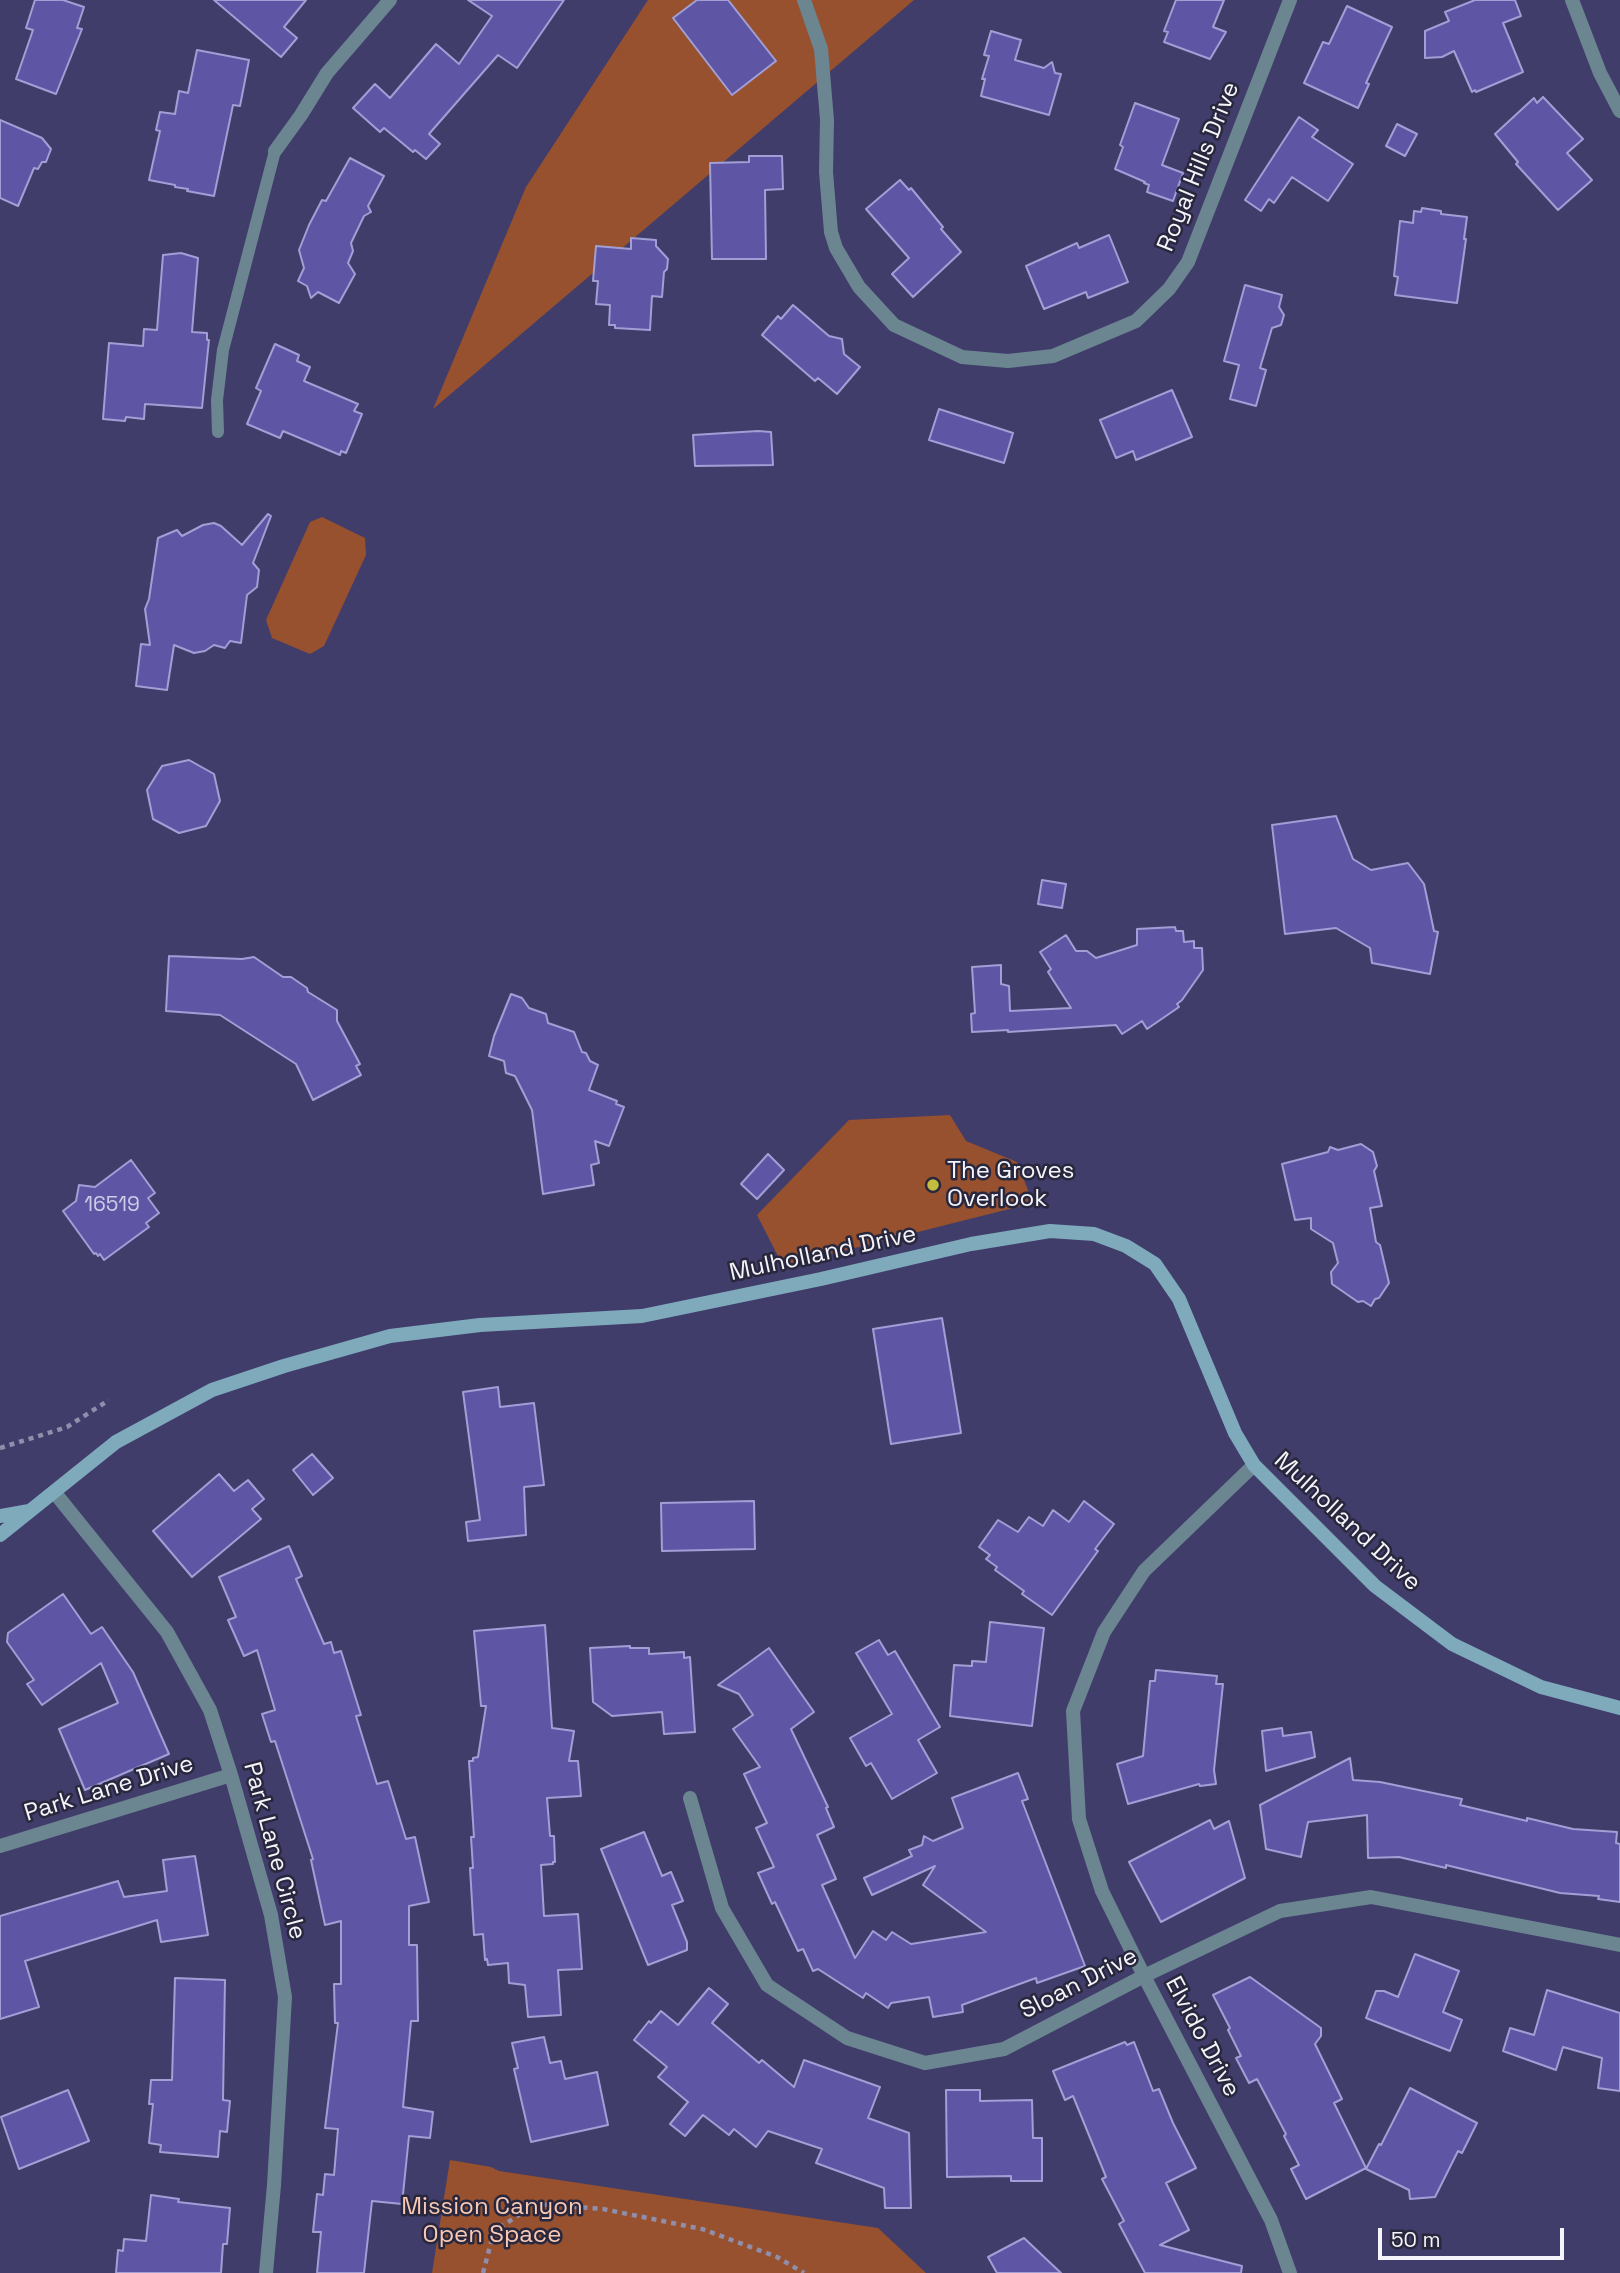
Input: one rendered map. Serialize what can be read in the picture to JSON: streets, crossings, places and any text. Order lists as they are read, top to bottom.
{
  "streets": {
    "main road": ["Mulholland Drive"],
    "street": [
      "Royal Hills Drive",
      "Park Lane Drive",
      "Park Lane Circle",
      "Sloan Drive",
      "Elvido Drive"
    ]
  },
  "crossings": [
    ["Mulholland Drive", "Park Lane Circle"],
    ["Mulholland Drive", "Elvido Drive"],
    ["Park Lane Drive", "Park Lane Circle"],
    ["Sloan Drive", "Elvido Drive"]
  ],
  "parks": ["Mission Canyon Open Space"],
  "places": ["The Groves Overlook"],
  "house_numbers": ["16519"],
  "scale_bar": "50 m"
}
